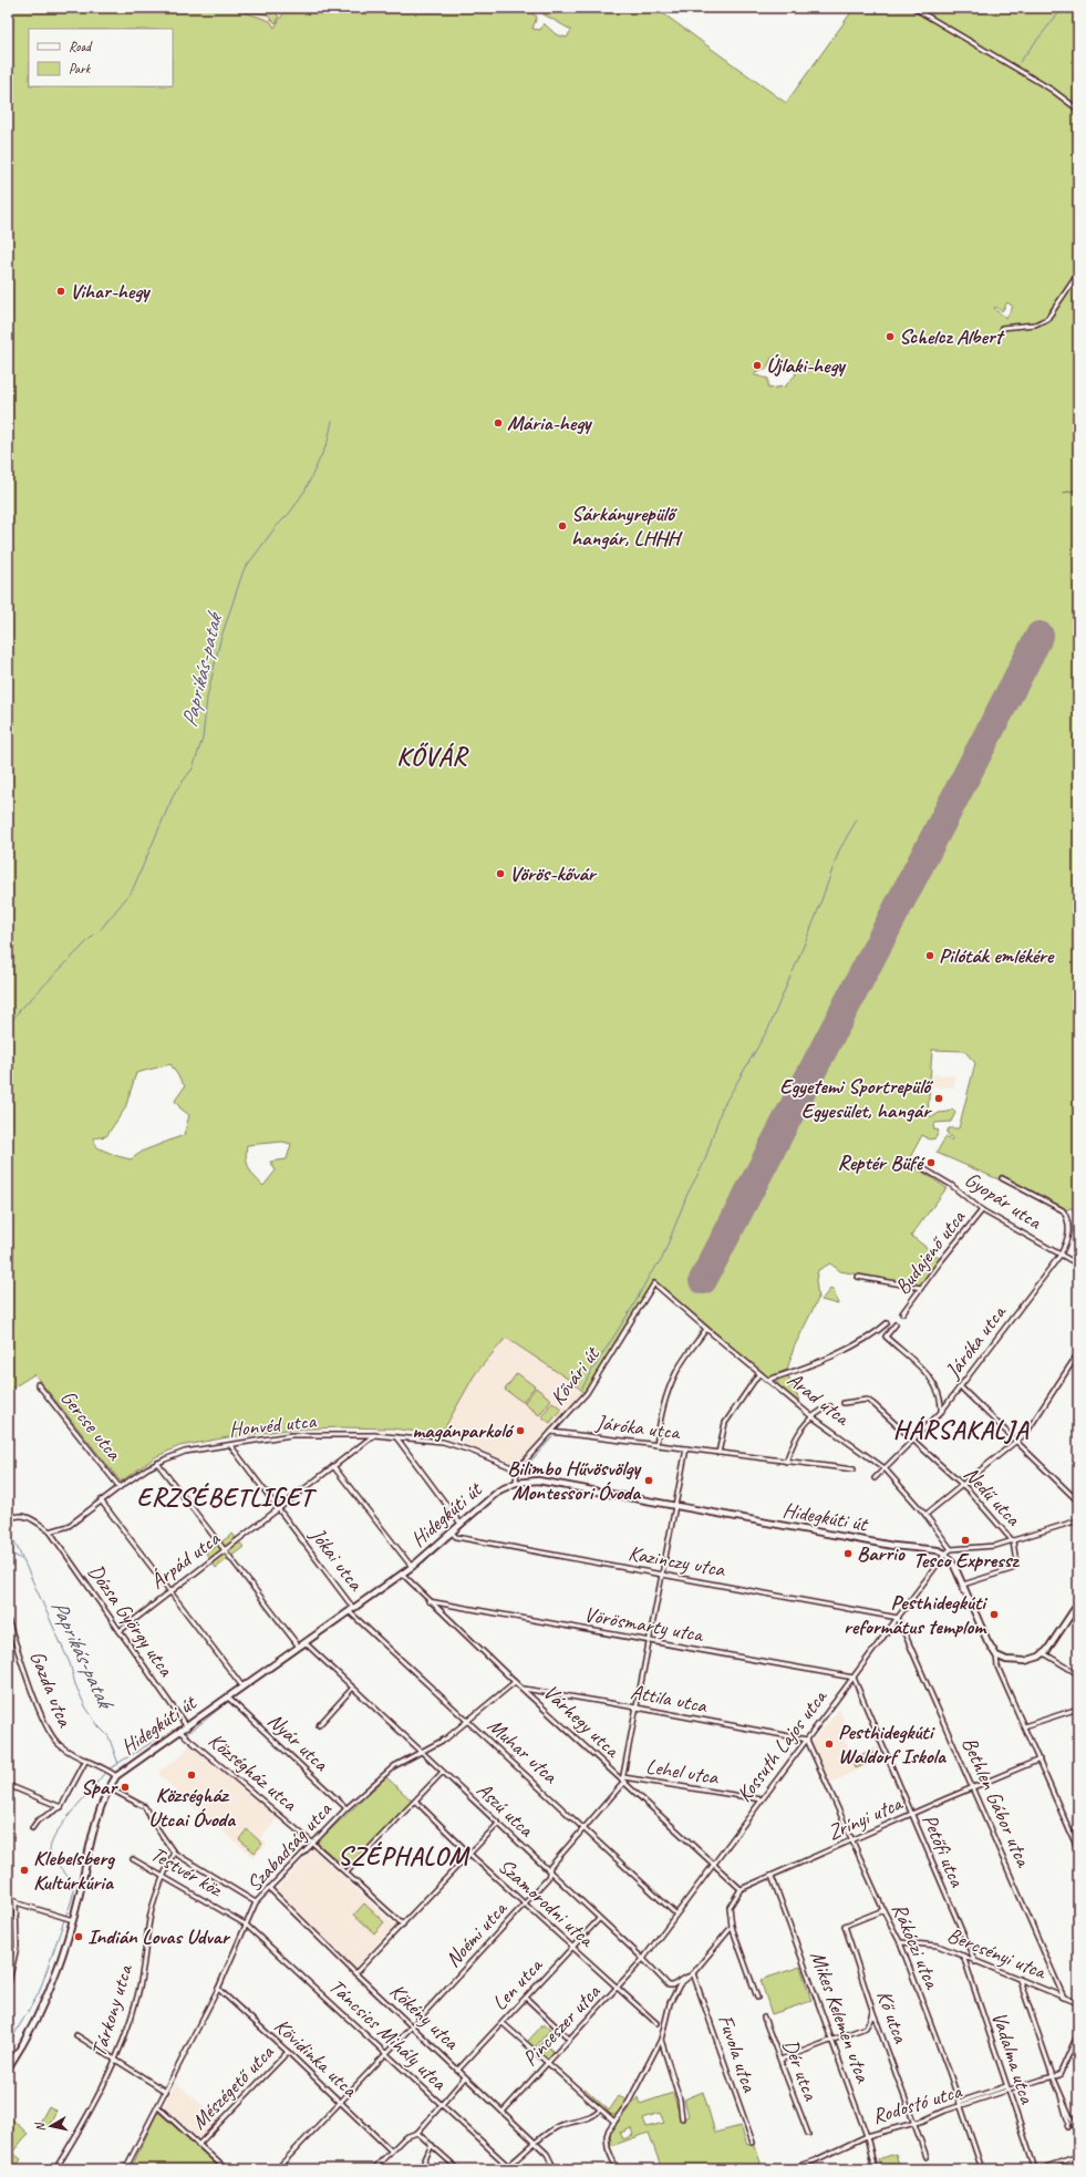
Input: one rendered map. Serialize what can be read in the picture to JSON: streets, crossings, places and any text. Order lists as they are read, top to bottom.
{
  "streets": {
    "main road": ["Hidegkúti út"],
    "street": [
      "Gyopár utca",
      "Budajenő utca",
      "Járóka utca",
      "Kővári út",
      "Arad utca",
      "Gercse utca",
      "Honvéd utca",
      "Nedű utca",
      "Jókai utca",
      "Árpád utca",
      "Kazinczy utca",
      "Dózsa György utca",
      "Vörösmarty utca",
      "Gazda utca",
      "Attila utca",
      "Várhegy utca",
      "Nyár utca",
      "Kossuth Lajos utca",
      "Muhar utca",
      "Községház utca",
      "Lehel utca",
      "Bethlen Gábor utca",
      "Aszú utca",
      "Zrínyi utca",
      "Szabadság utca",
      "Petőfi utca",
      "Testvér köz",
      "Szamorodni utca",
      "Noémi utca",
      "Rákóczi utca",
      "Bercsényi utca",
      "Len utca",
      "Tárkony utca",
      "Kökény utca",
      "Mikes Kelemen utca",
      "Kő utca",
      "Pinceszer utca",
      "Táncsics Mihály utca",
      "Fuvola utca",
      "Kövidinka utca",
      "Vadalma utca",
      "Dér utca",
      "Mészégető utca",
      "Rodostó utca"
    ]
  },
  "crossings": [
    ["Gyopár utca", "Budajenő utca"],
    ["Gyopár utca", "Járóka utca"],
    ["Járóka utca", "Kővári út"],
    ["Járóka utca", "Arad utca"],
    ["Járóka utca", "Nedű utca"],
    ["Kővári út", "Arad utca"],
    ["Kővári út", "Honvéd utca"],
    ["Arad utca", "Kossuth Lajos utca"],
    ["Gercse utca", "Honvéd utca"],
    ["Honvéd utca", "Jókai utca"],
    ["Honvéd utca", "Árpád utca"],
    ["Honvéd utca", "Dózsa György utca"],
    ["Honvéd utca", "Aszú utca"],
    ["Hidegkúti út", "Jókai utca"],
    ["Hidegkúti út", "Kazinczy utca"],
    ["Hidegkúti út", "Dózsa György utca"],
    ["Hidegkúti út", "Gazda utca"],
    ["Hidegkúti út", "Várhegy utca"],
    ["Hidegkúti út", "Nyár utca"],
    ["Hidegkúti út", "Kossuth Lajos utca"],
    ["Hidegkúti út", "Muhar utca"],
    ["Hidegkúti út", "Községház utca"],
    ["Hidegkúti út", "Aszú utca"],
    ["Jókai utca", "Árpád utca"],
    ["Árpád utca", "Dózsa György utca"],
    ["Árpád utca", "Aszú utca"],
    ["Kazinczy utca", "Kossuth Lajos utca"],
    ["Kazinczy utca", "Bethlen Gábor utca"],
    ["Vörösmarty utca", "Várhegy utca"],
    ["Vörösmarty utca", "Kossuth Lajos utca"],
    ["Vörösmarty utca", "Petőfi utca"],
    ["Attila utca", "Várhegy utca"],
    ["Attila utca", "Kossuth Lajos utca"],
    ["Attila utca", "Rákóczi utca"],
    ["Várhegy utca", "Kossuth Lajos utca"],
    ["Várhegy utca", "Lehel utca"],
    ["Várhegy utca", "Zrínyi utca"],
    ["Várhegy utca", "Szabadság utca"],
    ["Várhegy utca", "Noémi utca"],
    ["Nyár utca", "Szabadság utca"],
    ["Kossuth Lajos utca", "Muhar utca"],
    ["Kossuth Lajos utca", "Lehel utca"],
    ["Kossuth Lajos utca", "Bethlen Gábor utca"],
    ["Kossuth Lajos utca", "Aszú utca"],
    ["Kossuth Lajos utca", "Petőfi utca"],
    ["Kossuth Lajos utca", "Rákóczi utca"],
    ["Kossuth Lajos utca", "Pinceszer utca"],
    ["Muhar utca", "Szabadság utca"],
    ["Muhar utca", "Noémi utca"],
    ["Községház utca", "Szabadság utca"],
    ["Lehel utca", "Noémi utca"],
    ["Bethlen Gábor utca", "Zrínyi utca"],
    ["Bethlen Gábor utca", "Bercsényi utca"],
    ["Aszú utca", "Szabadság utca"],
    ["Aszú utca", "Noémi utca"],
    ["Aszú utca", "Len utca"],
    ["Aszú utca", "Pinceszer utca"],
    ["Zrínyi utca", "Petőfi utca"],
    ["Zrínyi utca", "Rákóczi utca"],
    ["Zrínyi utca", "Mikes Kelemen utca"],
    ["Szabadság utca", "Testvér köz"],
    ["Szabadság utca", "Kökény utca"],
    ["Szabadság utca", "Táncsics Mihály utca"],
    ["Szabadság utca", "Kövidinka utca"],
    ["Petőfi utca", "Bercsényi utca"],
    ["Testvér köz", "Tárkony utca"],
    ["Testvér köz", "Táncsics Mihály utca"],
    ["Szamorodni utca", "Noémi utca"],
    ["Szamorodni utca", "Len utca"],
    ["Szamorodni utca", "Pinceszer utca"],
    ["Noémi utca", "Kökény utca"],
    ["Noémi utca", "Táncsics Mihály utca"],
    ["Noémi utca", "Kövidinka utca"],
    ["Rákóczi utca", "Bercsényi utca"],
    ["Rákóczi utca", "Kő utca"],
    ["Rákóczi utca", "Rodostó utca"],
    ["Bercsényi utca", "Vadalma utca"],
    ["Len utca", "Kökény utca"],
    ["Kökény utca", "Pinceszer utca"],
    ["Mikes Kelemen utca", "Rodostó utca"],
    ["Kő utca", "Rodostó utca"],
    ["Kövidinka utca", "Mészégető utca"],
    ["Vadalma utca", "Rodostó utca"]
  ],
  "districts": [
    "KŐVÁR",
    "HÁRSAKALJA",
    "ERZSÉBETLIGET",
    "SZÉPHALOM"
  ],
  "water": ["Paprikás-patak"],
  "places": [
    "Vihar-hegy",
    "Schelcz Albert",
    "Újlaki-hegy",
    "Mária-hegy",
    "Sárkányrepülő hangár, LHHH",
    "Vörös-kővár",
    "Pilóták emlékére",
    "Egyetemi Sportrepülő Egyesület, hangár",
    "Reptér Büfé",
    "magánparkoló",
    "Bilimbo Hűvösvölgy Montessori Óvoda",
    "Tesco Expressz",
    "Barrio",
    "Pesthidegkúti református templom",
    "Pesthidegkúti Waldorf Iskola",
    "Községház Utcai Óvoda",
    "Spar",
    "Klebelsberg Kultúrkúria",
    "Indián Lovas Udvar"
  ],
  "legend": ["Road", "Park"],
  "north": "left"
}
